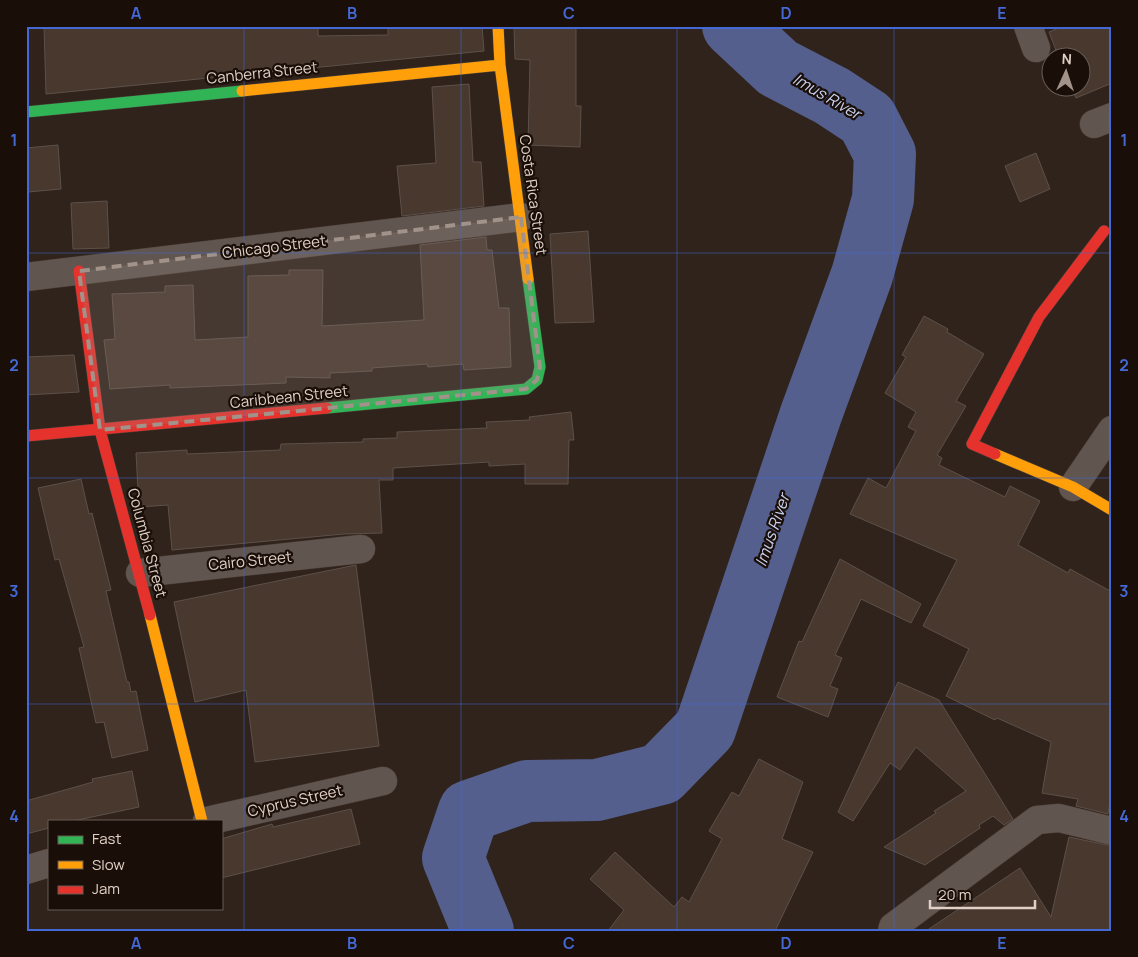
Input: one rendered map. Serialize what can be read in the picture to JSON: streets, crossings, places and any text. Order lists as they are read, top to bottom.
{
  "streets": {
    "street": [
      "Canberra Street",
      "Costa Rica Street",
      "Chicago Street",
      "Caribbean Street",
      "Columbia Street",
      "Cairo Street",
      "Cyprus Street"
    ]
  },
  "crossings": [
    ["Canberra Street", "Costa Rica Street"],
    ["Costa Rica Street", "Chicago Street"],
    ["Costa Rica Street", "Caribbean Street"],
    ["Chicago Street", "Columbia Street"],
    ["Caribbean Street", "Columbia Street"],
    ["Columbia Street", "Cairo Street"]
  ],
  "water": ["Imus River"],
  "legend": ["Fast", "Slow", "Jam"],
  "scale_bar": "20 m",
  "north": "top",
  "grid": {
    "columns": [
      "A",
      "B",
      "C",
      "D",
      "E"
    ],
    "rows": [
      "1",
      "2",
      "3",
      "4"
    ]
  }
}
